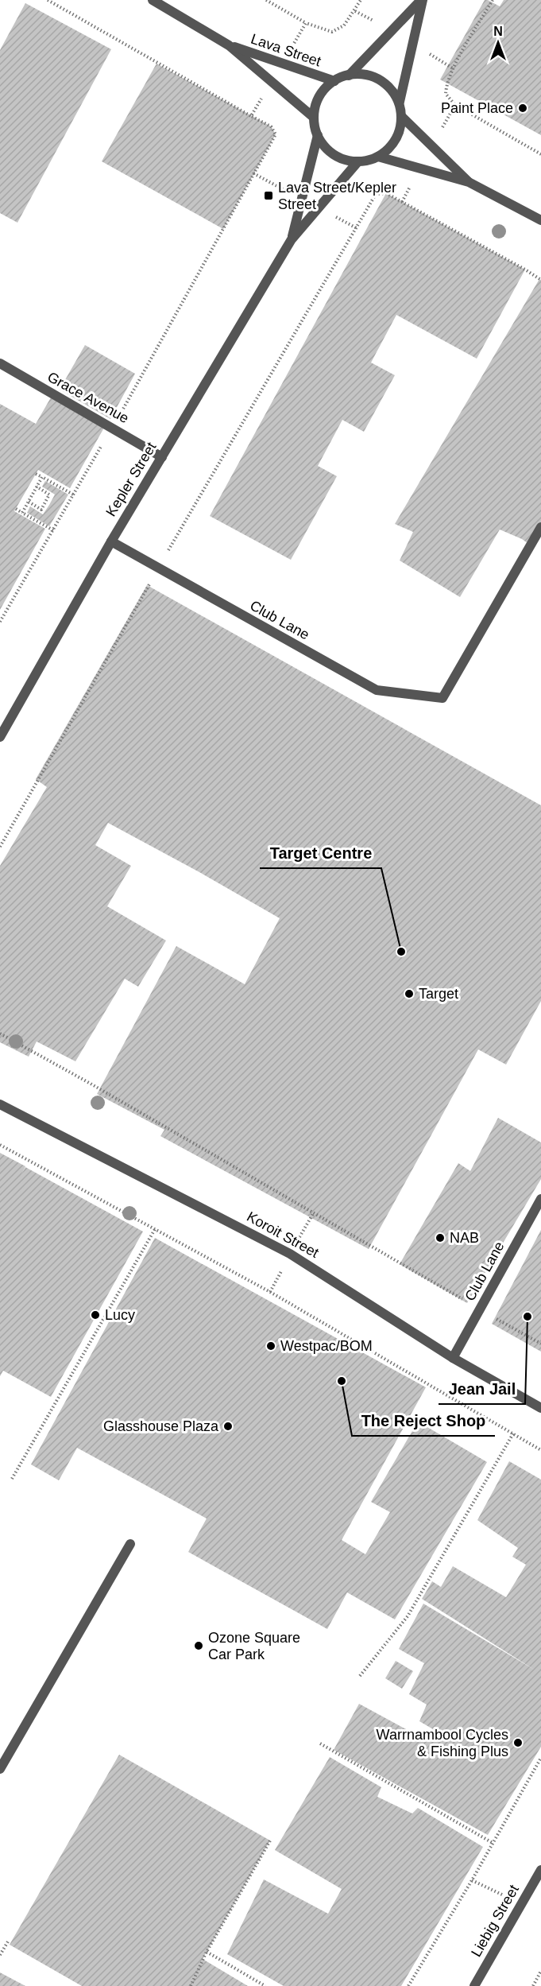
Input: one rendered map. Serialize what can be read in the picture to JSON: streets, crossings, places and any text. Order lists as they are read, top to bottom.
{
  "streets": {
    "street": [
      "Lava Street",
      "Grace Avenue",
      "Kepler Street",
      "Club Lane",
      "Koroit Street",
      "Liebig Street"
    ]
  },
  "crossings": [
    ["Lava Street", "Kepler Street"],
    ["Grace Avenue", "Kepler Street"],
    ["Kepler Street", "Club Lane"],
    ["Club Lane", "Koroit Street"]
  ],
  "places": {
    "other": [
      "Paint Place",
      "Target Centre",
      "Target",
      "NAB",
      "Lucy",
      "Jean Jail",
      "Westpac/BOM",
      "The Reject Shop",
      "Glasshouse Plaza",
      "Ozone Square Car Park",
      "Warrnambool Cycles & Fishing Plus"
    ],
    "transit": ["Lava Street/Kepler Street"]
  },
  "north": "top"
}
